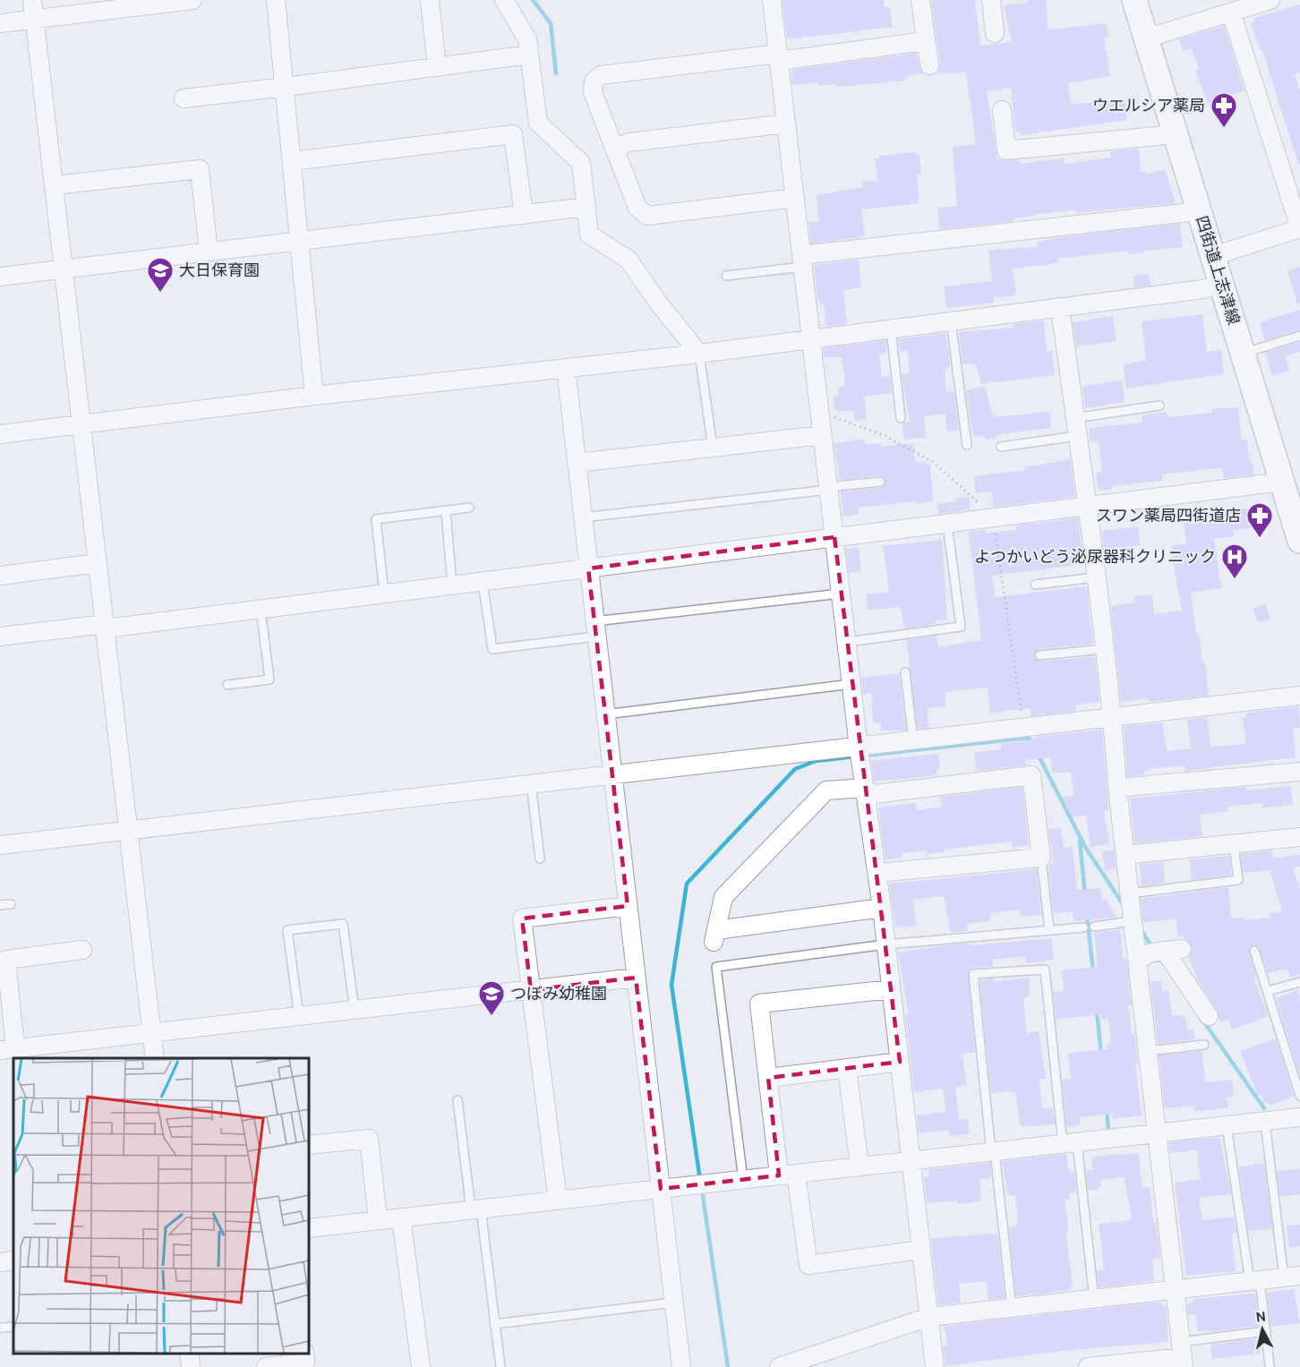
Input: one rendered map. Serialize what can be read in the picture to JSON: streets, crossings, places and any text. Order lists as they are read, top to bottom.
{
  "streets": {
    "main road": ["四街道上志津線"]
  },
  "places": {
    "pharmacy": ["ウエルシア薬局", "スワン薬局四街道店"],
    "school or university": ["大日保育園", "つぼみ幼稚園"],
    "hospital": ["よつかいどう泌尿器科クリニック"]
  },
  "north": "top"
}
